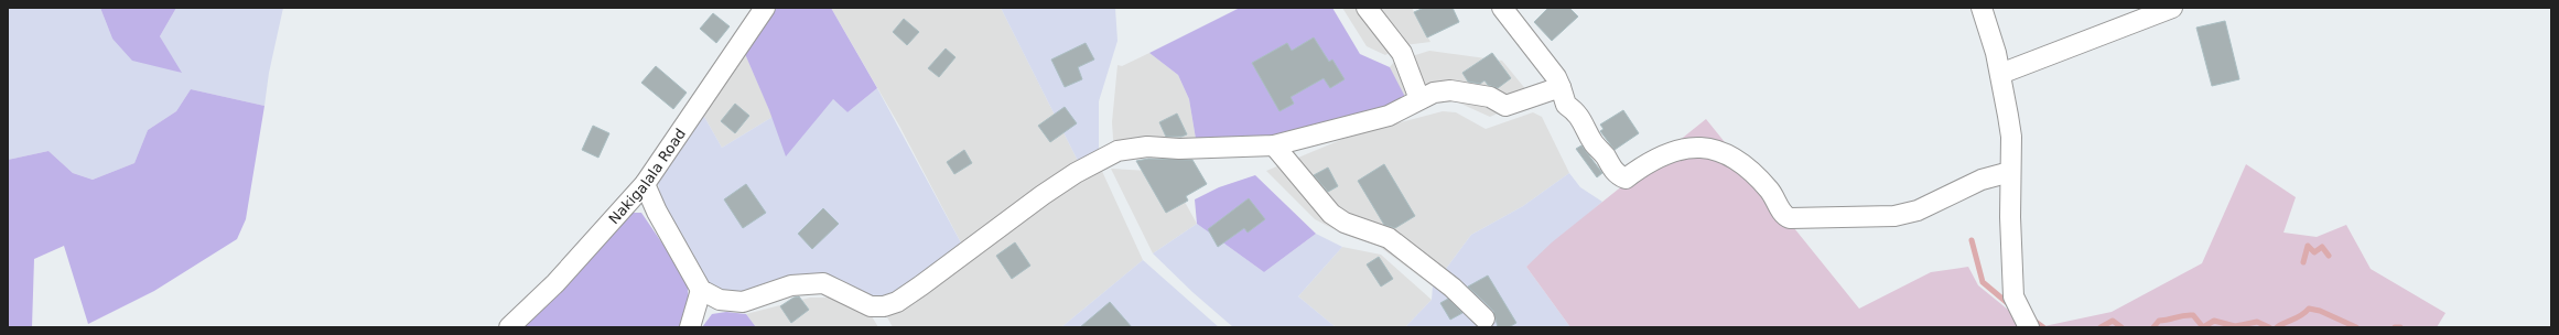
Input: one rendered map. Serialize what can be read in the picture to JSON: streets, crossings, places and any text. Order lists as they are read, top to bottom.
{
  "streets": {
    "street": ["Nakigalala Road"]
  }
}
